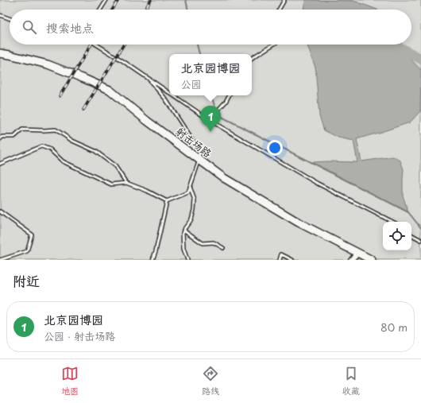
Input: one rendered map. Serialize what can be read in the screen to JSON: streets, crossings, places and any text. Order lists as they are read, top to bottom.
{
  "streets": {
    "street": ["射击场路"]
  },
  "page": {
    "search": "搜索地点",
    "popup": ["北京园博园", "公园"],
    "pins": "1",
    "heading": "附近",
    "list": [
      {
        "mark": "1",
        "name": "北京园博园",
        "note": "公园 · 射击场路",
        "value": "80 m"
      }
    ],
    "nav": ["地图", "路线", "收藏"]
  }
}
